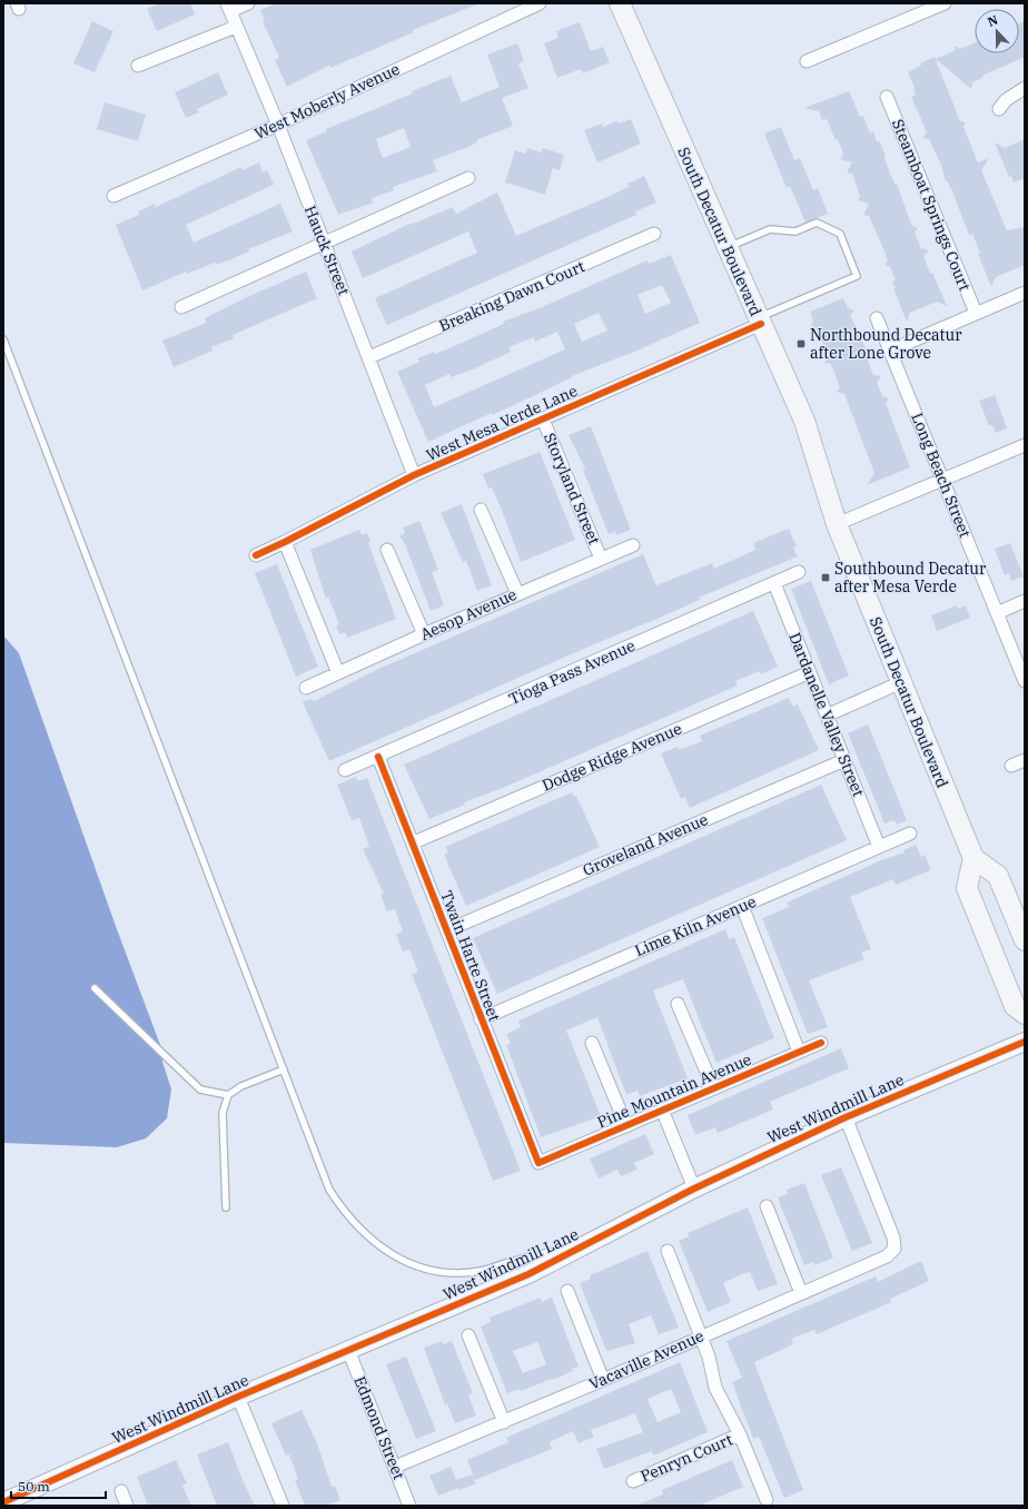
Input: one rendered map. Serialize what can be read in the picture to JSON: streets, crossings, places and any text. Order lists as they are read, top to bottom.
{
  "streets": {
    "main road": ["South Decatur Boulevard"],
    "street": [
      "West Moberly Avenue",
      "Steamboat Springs Court",
      "Hauck Street",
      "Breaking Dawn Court",
      "West Mesa Verde Lane",
      "Long Beach Street",
      "Storyland Street",
      "Aesop Avenue",
      "Tioga Pass Avenue",
      "Dardanelle Valley Street",
      "Dodge Ridge Avenue",
      "Groveland Avenue",
      "Lime Kiln Avenue",
      "Twain Harte Street",
      "Pine Mountain Avenue",
      "West Windmill Lane",
      "Vacaville Avenue",
      "Edmond Street",
      "Penryn Court"
    ]
  },
  "crossings": [
    ["West Moberly Avenue", "Hauck Street"],
    ["South Decatur Boulevard", "West Mesa Verde Lane"],
    ["Hauck Street", "Breaking Dawn Court"],
    ["Hauck Street", "West Mesa Verde Lane"],
    ["West Mesa Verde Lane", "Storyland Street"],
    ["Storyland Street", "Aesop Avenue"],
    ["Tioga Pass Avenue", "Dardanelle Valley Street"],
    ["Tioga Pass Avenue", "Twain Harte Street"],
    ["Dardanelle Valley Street", "Dodge Ridge Avenue"],
    ["Dardanelle Valley Street", "Groveland Avenue"],
    ["Dardanelle Valley Street", "Lime Kiln Avenue"],
    ["Dodge Ridge Avenue", "Twain Harte Street"],
    ["Groveland Avenue", "Twain Harte Street"],
    ["Lime Kiln Avenue", "Twain Harte Street"],
    ["Twain Harte Street", "Pine Mountain Avenue"],
    ["West Windmill Lane", "Vacaville Avenue"],
    ["West Windmill Lane", "Edmond Street"],
    ["Vacaville Avenue", "Edmond Street"]
  ],
  "places": {
    "transit": ["Northbound Decatur after Lone Grove", "Southbound Decatur after Mesa Verde"]
  },
  "scale_bar": "50 m",
  "north": "top"
}
